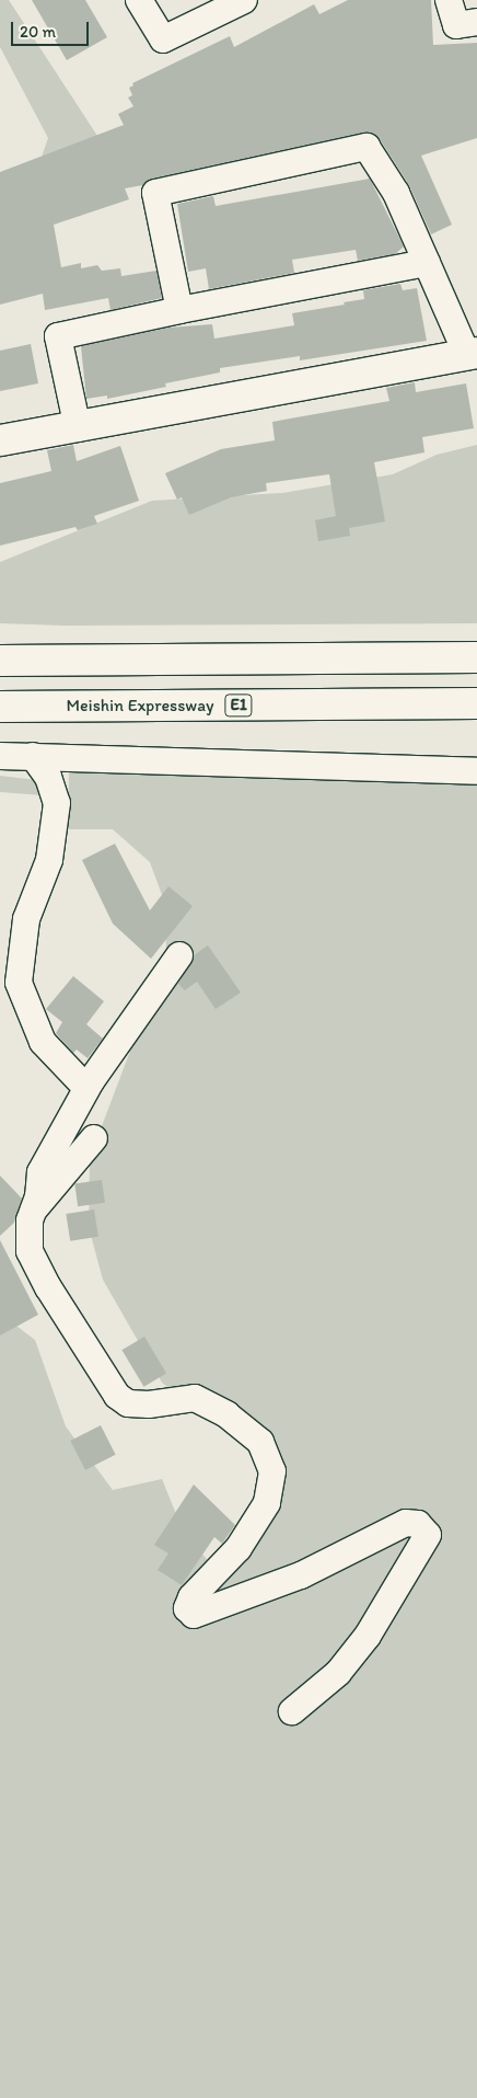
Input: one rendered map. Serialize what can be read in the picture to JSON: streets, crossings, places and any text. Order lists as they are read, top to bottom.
{
  "streets": {
    "main road": ["Meishin Expressway", "E1"]
  },
  "scale_bar": "20 m"
}
